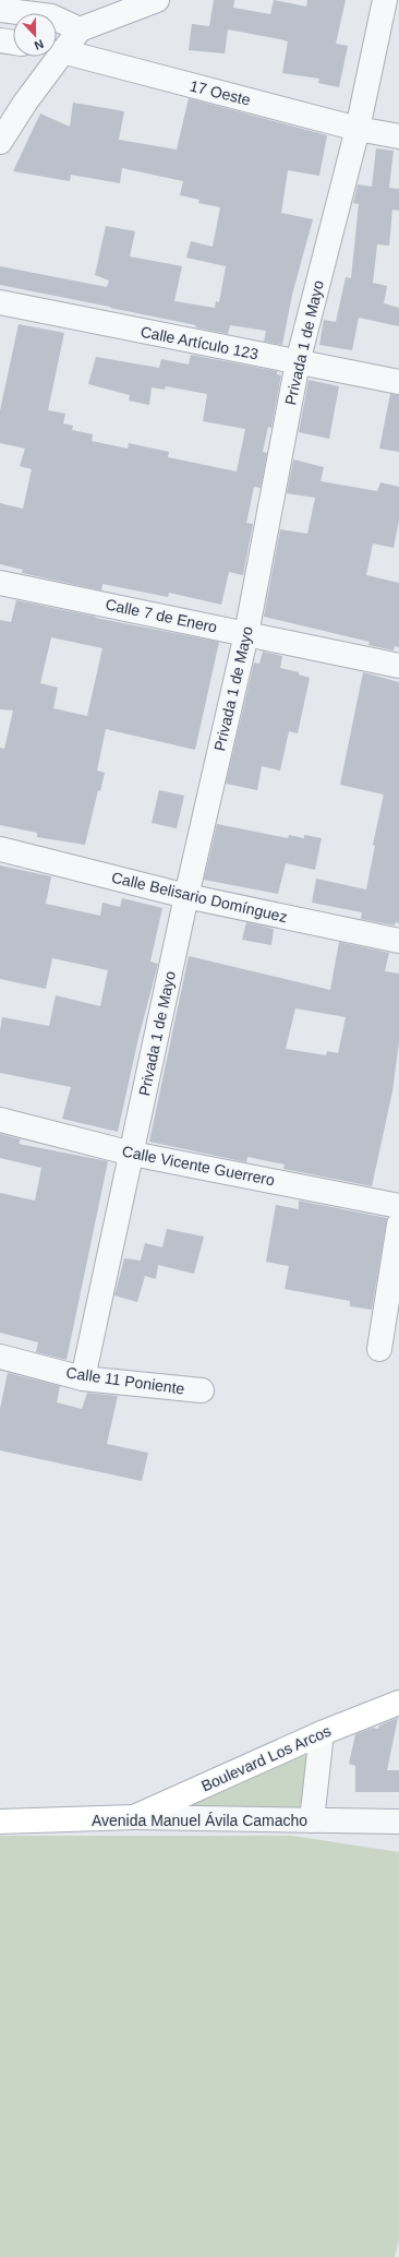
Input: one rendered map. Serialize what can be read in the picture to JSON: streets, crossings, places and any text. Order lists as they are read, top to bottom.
{
  "streets": {
    "main road": ["Boulevard Los Arcos", "Avenida Manuel Ávila Camacho"],
    "street": [
      "17 Oeste",
      "Calle Artículo 123",
      "Privada 1 de Mayo",
      "Calle 7 de Enero",
      "Calle Belisario Domínguez",
      "Calle Vicente Guerrero",
      "Calle 11 Poniente"
    ]
  },
  "crossings": [
    ["17 Oeste", "Privada 1 de Mayo"],
    ["Calle Artículo 123", "Privada 1 de Mayo"],
    ["Privada 1 de Mayo", "Calle 7 de Enero"],
    ["Privada 1 de Mayo", "Calle Belisario Domínguez"],
    ["Privada 1 de Mayo", "Calle Vicente Guerrero"],
    ["Privada 1 de Mayo", "Calle 11 Poniente"],
    ["Boulevard Los Arcos", "Avenida Manuel Ávila Camacho"]
  ],
  "north": "bottom"
}
